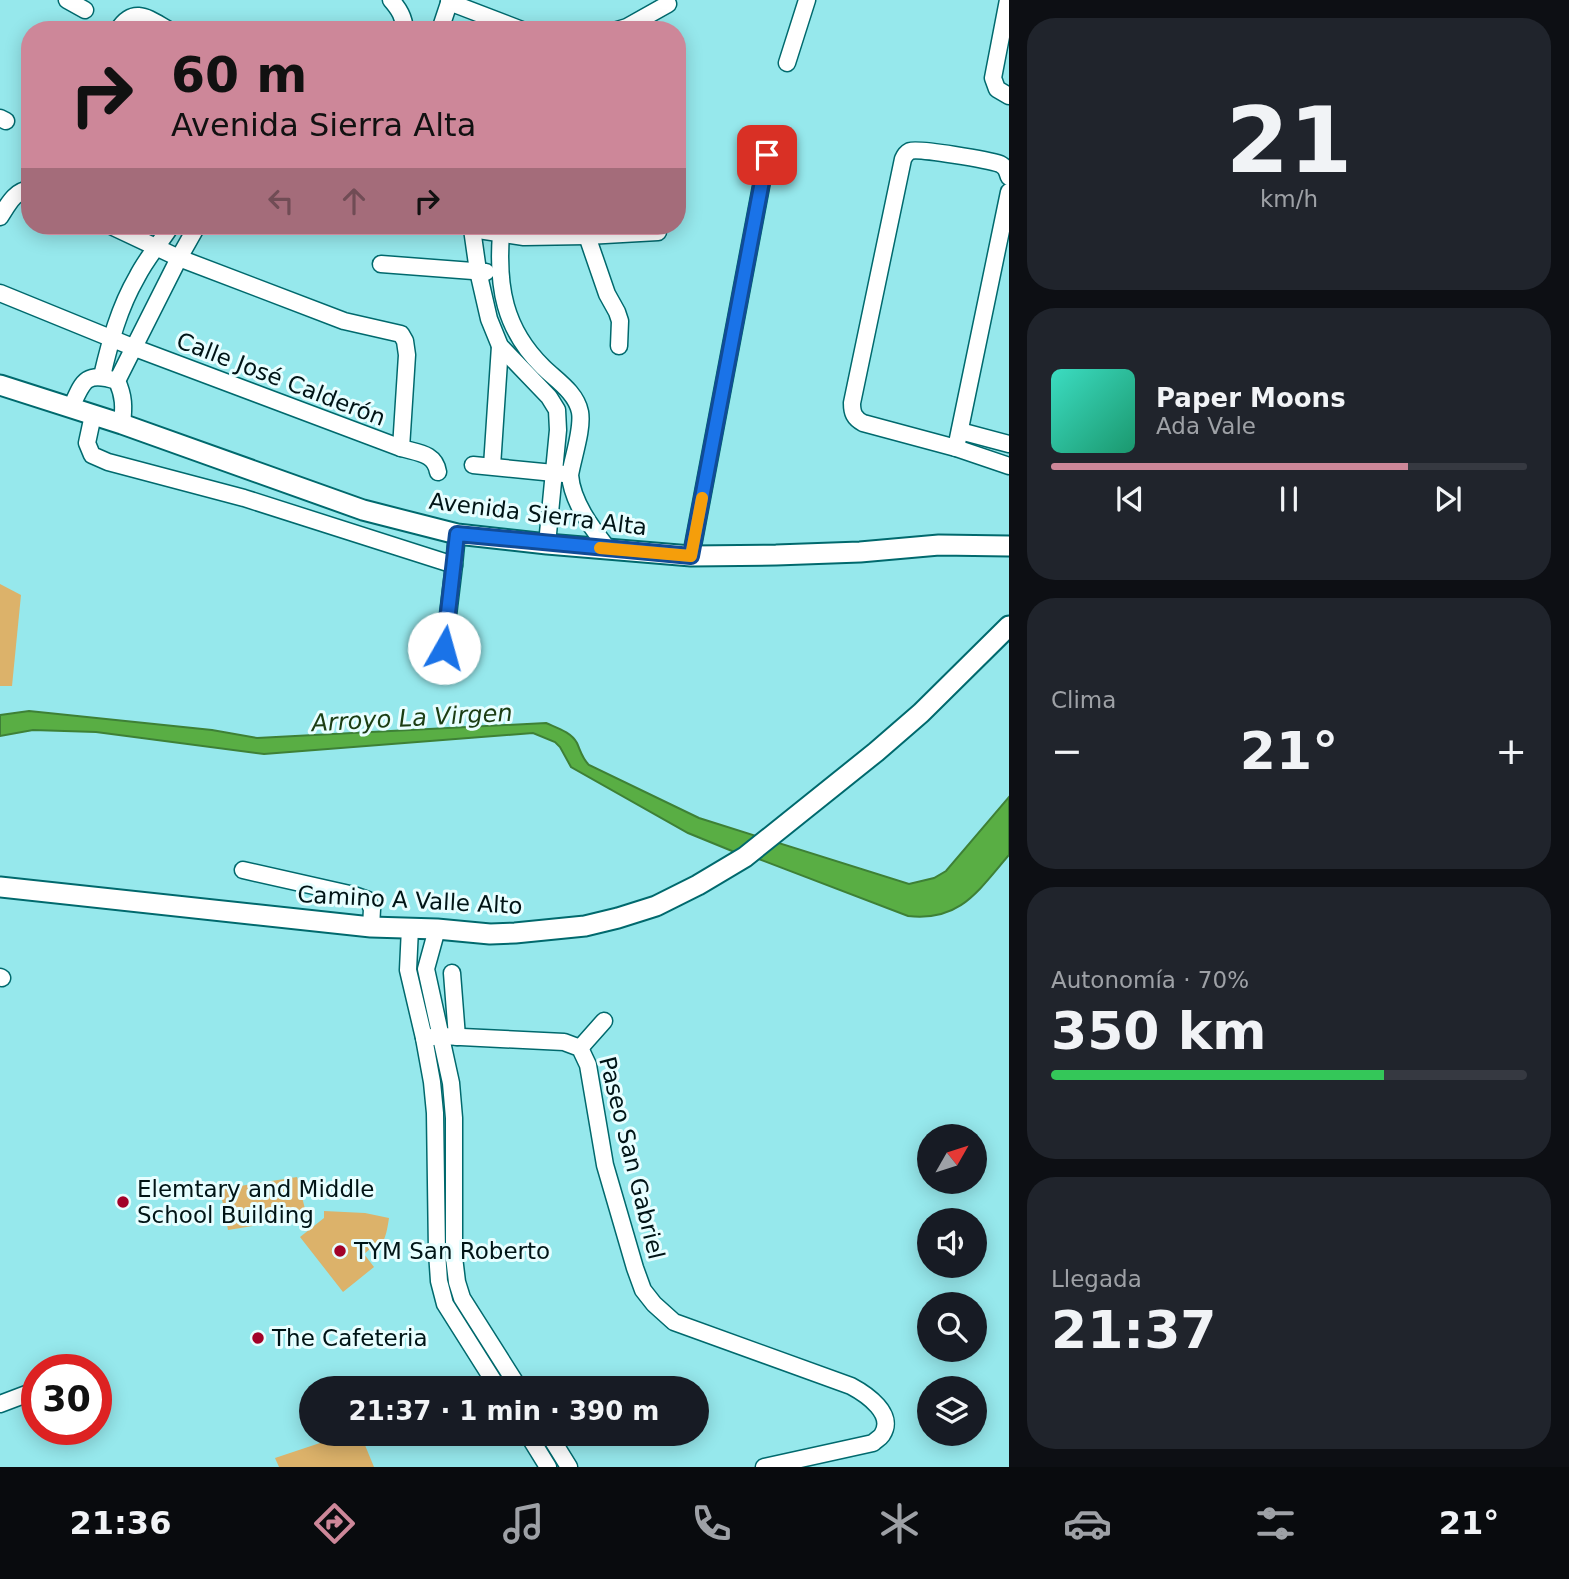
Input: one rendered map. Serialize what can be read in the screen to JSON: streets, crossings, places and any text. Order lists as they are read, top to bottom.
{
  "streets": {
    "street": [
      "Calle José Calderón",
      "Avenida Sierra Alta",
      "Camino A Valle Alto",
      "Paseo San Gabriel"
    ]
  },
  "water": ["Arroyo La Virgen"],
  "places": ["Elemtary and Middle School Building", "TYM San Roberto", "The Cafeteria"],
  "north": "top right",
  "page": {
    "tile": [
      ["21", "km/h"],
      "Clima",
      ["Autonomía · 70%", "350 km"],
      ["Llegada", "21:37"]
    ],
    "turn": ["60 m", "Avenida Sierra Alta"],
    "song": ["Paper Moons", "Ada Vale"],
    "heat": ["−", "21°", "+"],
    "limit": "30",
    "trip": "21:37 · 1 min · 390 m",
    "tabs": ["21:36", "21°"]
  }
}
